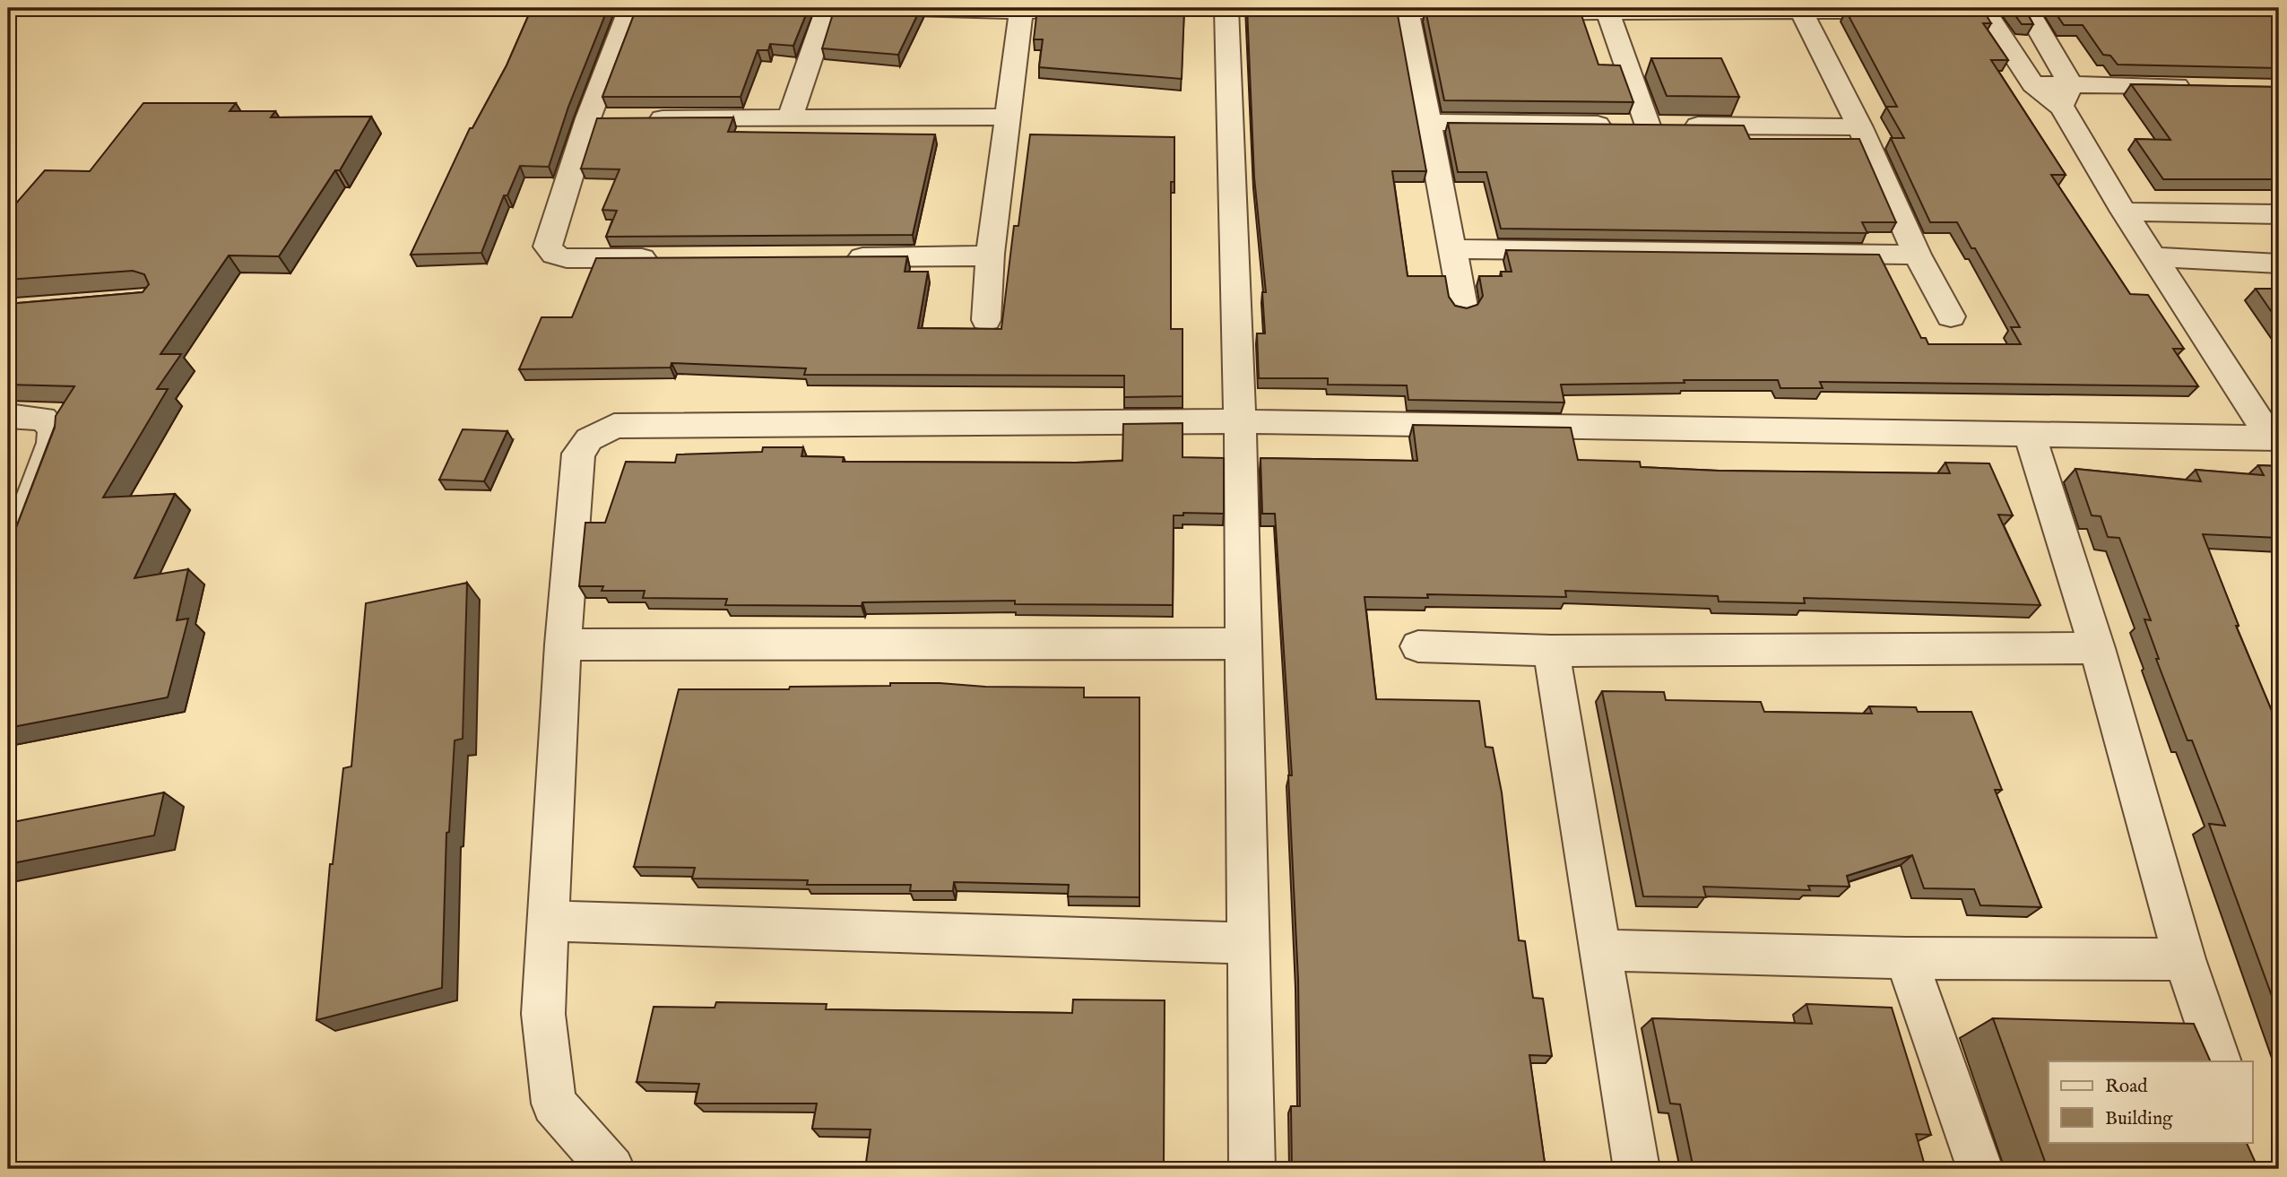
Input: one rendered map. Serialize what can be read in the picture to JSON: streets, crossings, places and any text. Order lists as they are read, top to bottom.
{
  "legend": ["Road", "Building"]
}
